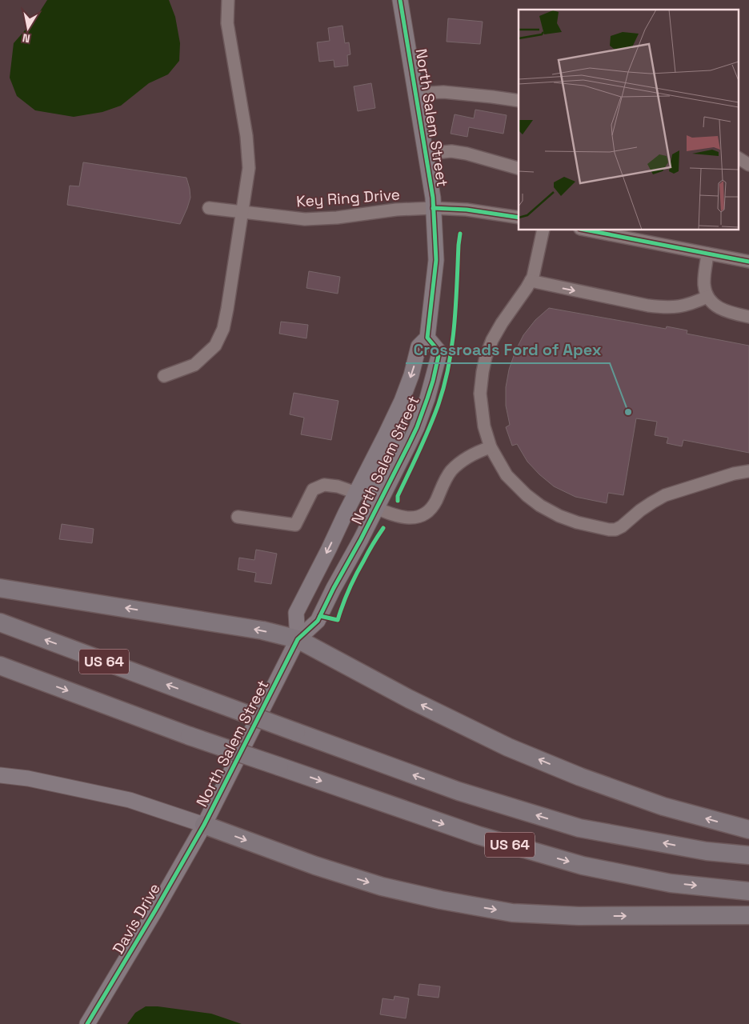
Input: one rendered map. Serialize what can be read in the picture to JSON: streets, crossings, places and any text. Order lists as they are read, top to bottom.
{
  "streets": {
    "highway": ["US 64"],
    "main road": ["North Salem Street", "Davis Drive"],
    "street": ["Key Ring Drive"]
  },
  "crossings": [
    ["North Salem Street", "Key Ring Drive"],
    ["North Salem Street", "Davis Drive"]
  ],
  "places": ["Crossroads Ford of Apex"],
  "north": "bottom"
}
